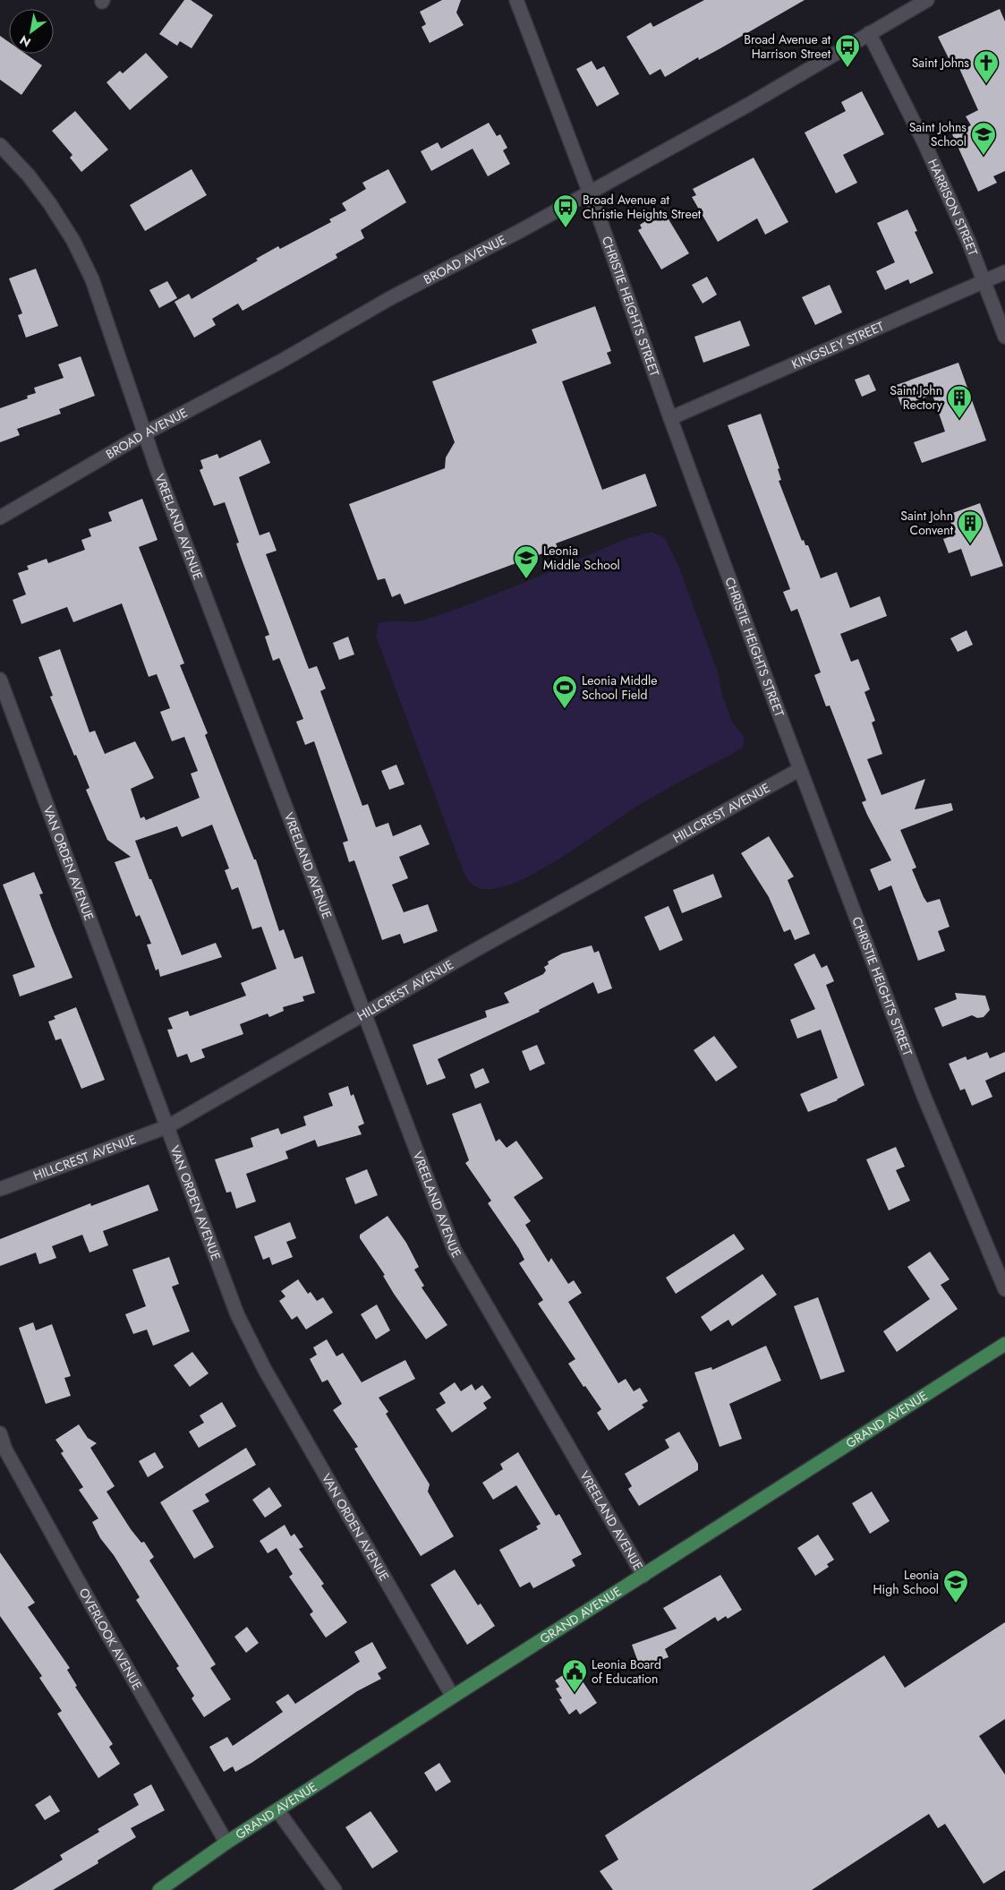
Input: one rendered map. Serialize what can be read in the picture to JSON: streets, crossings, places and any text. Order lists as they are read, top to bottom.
{
  "streets": {
    "main road": ["GRAND AVENUE"],
    "street": [
      "HARRISON STREET",
      "BROAD AVENUE",
      "CHRISTIE HEIGHTS STREET",
      "KINGSLEY STREET",
      "VREELAND AVENUE",
      "HILLCREST AVENUE",
      "VAN ORDEN AVENUE",
      "OVERLOOK AVENUE"
    ]
  },
  "crossings": [
    ["HARRISON STREET", "BROAD AVENUE"],
    ["HARRISON STREET", "KINGSLEY STREET"],
    ["BROAD AVENUE", "CHRISTIE HEIGHTS STREET"],
    ["BROAD AVENUE", "VREELAND AVENUE"],
    ["CHRISTIE HEIGHTS STREET", "KINGSLEY STREET"],
    ["CHRISTIE HEIGHTS STREET", "HILLCREST AVENUE"],
    ["VREELAND AVENUE", "HILLCREST AVENUE"],
    ["VREELAND AVENUE", "GRAND AVENUE"],
    ["HILLCREST AVENUE", "VAN ORDEN AVENUE"],
    ["VAN ORDEN AVENUE", "GRAND AVENUE"],
    ["GRAND AVENUE", "OVERLOOK AVENUE"]
  ],
  "places": {
    "bus stop": ["Broad Avenue at Harrison Street", "Broad Avenue at Christie Heights Street"],
    "church": ["Saint Johns"],
    "school or university": ["Saint Johns School", "Leonia Middle School", "Leonia High School"],
    "building": ["Saint John Rectory", "Saint John Convent"],
    "sports": ["Leonia Middle School Field"],
    "public building": ["Leonia Board of Education"]
  },
  "north": "bottom left"
}
